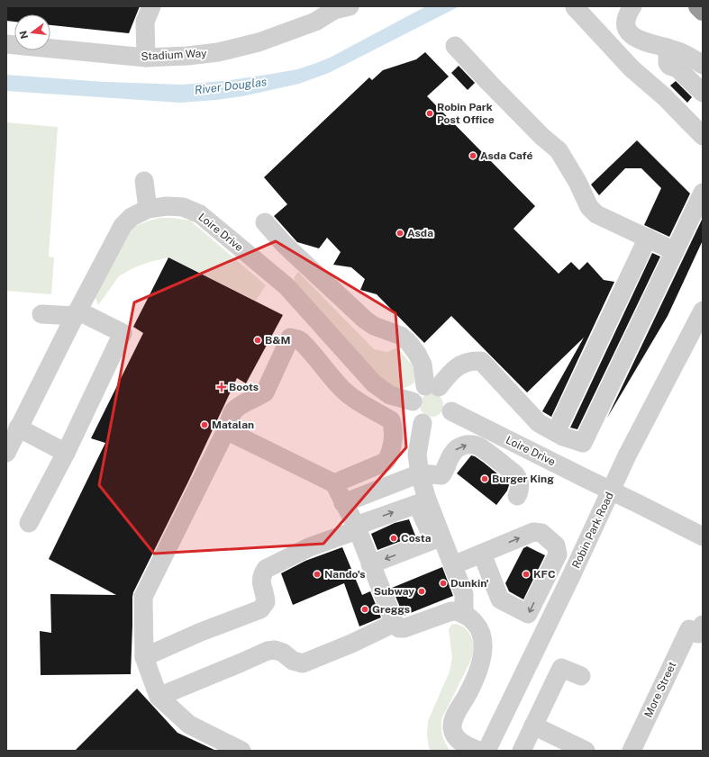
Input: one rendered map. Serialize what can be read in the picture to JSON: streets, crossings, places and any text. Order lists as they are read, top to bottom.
{
  "streets": {
    "street": [
      "Stadium Way",
      "Loire Drive",
      "Robin Park Road",
      "More Street"
    ]
  },
  "crossings": [
    ["Loire Drive", "Robin Park Road"]
  ],
  "water": ["River Douglas"],
  "places": {
    "other": [
      "Robin Park Post Office",
      "Asda Café",
      "Asda",
      "B&M",
      "Matalan",
      "Burger King",
      "Costa",
      "Nando's",
      "KFC",
      "Dunkin'",
      "Subway",
      "Greggs"
    ],
    "health": ["Boots"]
  },
  "north": "left"
}
